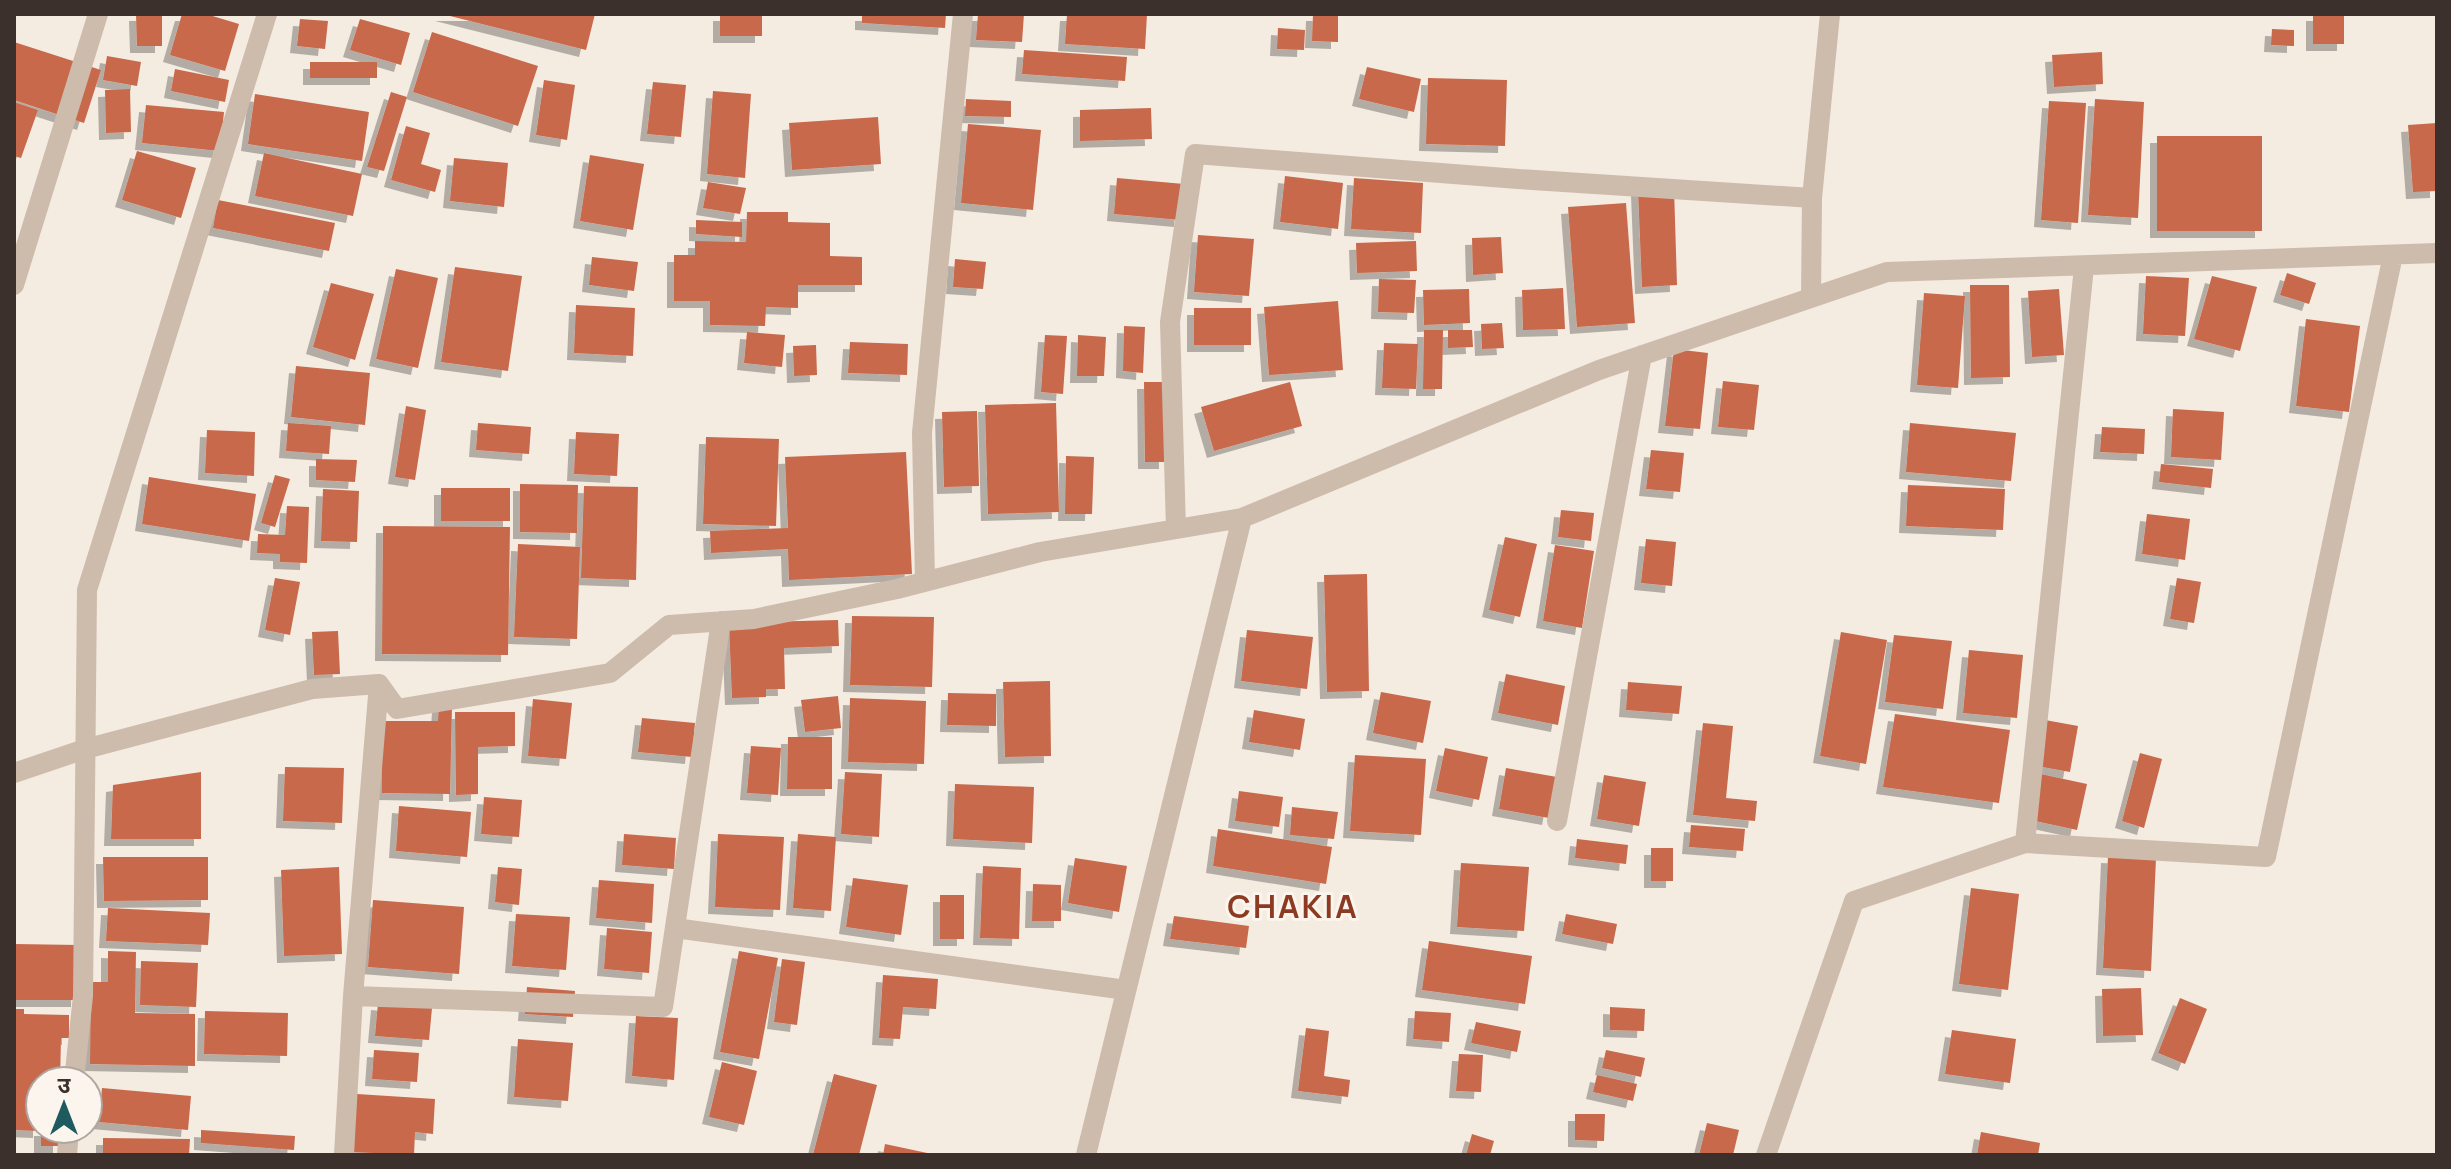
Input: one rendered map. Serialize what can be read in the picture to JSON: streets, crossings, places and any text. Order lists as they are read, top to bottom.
{
  "districts": ["CHAKIA"],
  "north": "top"
}
